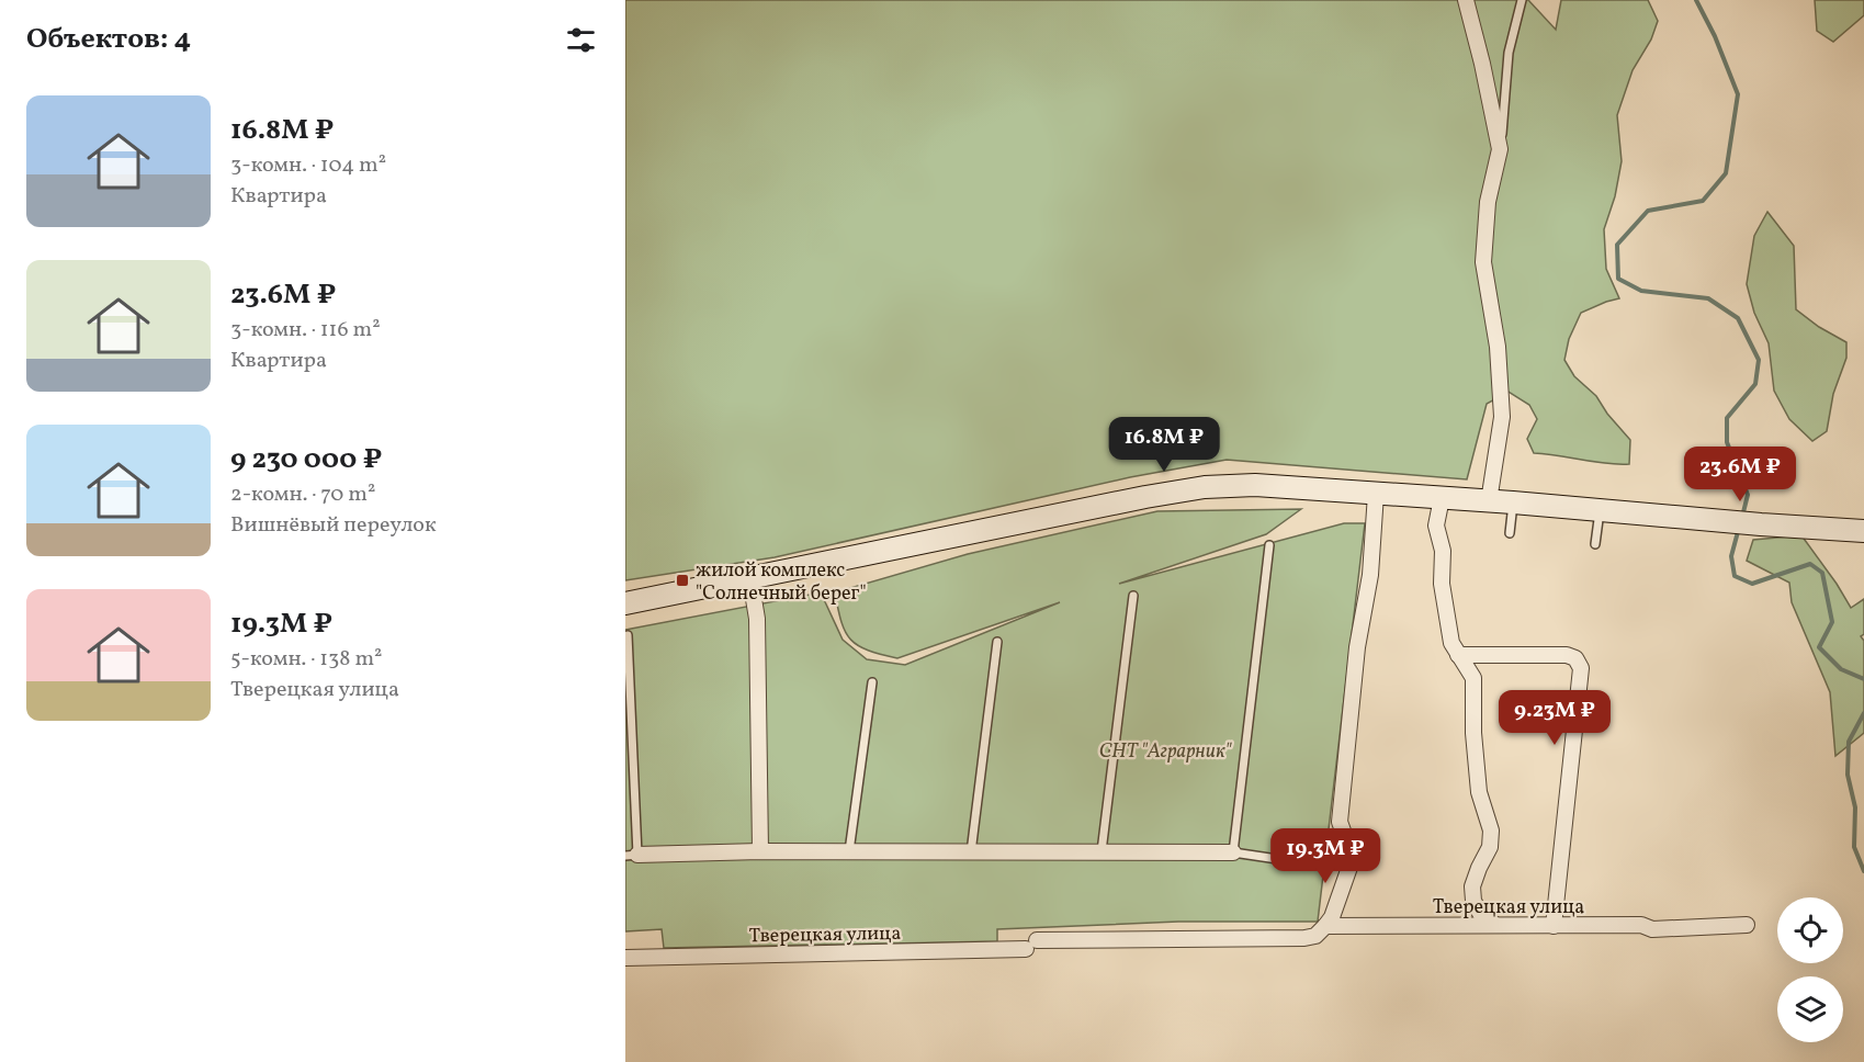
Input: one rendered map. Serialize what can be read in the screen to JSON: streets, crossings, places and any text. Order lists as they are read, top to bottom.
{
  "streets": {
    "street": ["Тверецкая улица"]
  },
  "parks": ["СНТ \"Аграрник\""],
  "places": {
    "transit": ["жилой комплекс \"Солнечный берег\""]
  },
  "page": {
    "heading": "Объектов: 4",
    "list": [
      {
        "name": "16.8M ₽",
        "note": "3-комн. · 104 m² · Квартира"
      },
      {
        "name": "23.6M ₽",
        "note": "3-комн. · 116 m² · Квартира"
      },
      {
        "name": "9 230 000 ₽",
        "note": "2-комн. · 70 m² · Вишнёвый переулок"
      },
      {
        "name": "19.3M ₽",
        "note": "5-комн. · 138 m² · Тверецкая улица"
      }
    ],
    "price": [
      "16.8M ₽",
      "23.6M ₽",
      "9.23M ₽",
      "19.3M ₽"
    ]
  }
}
